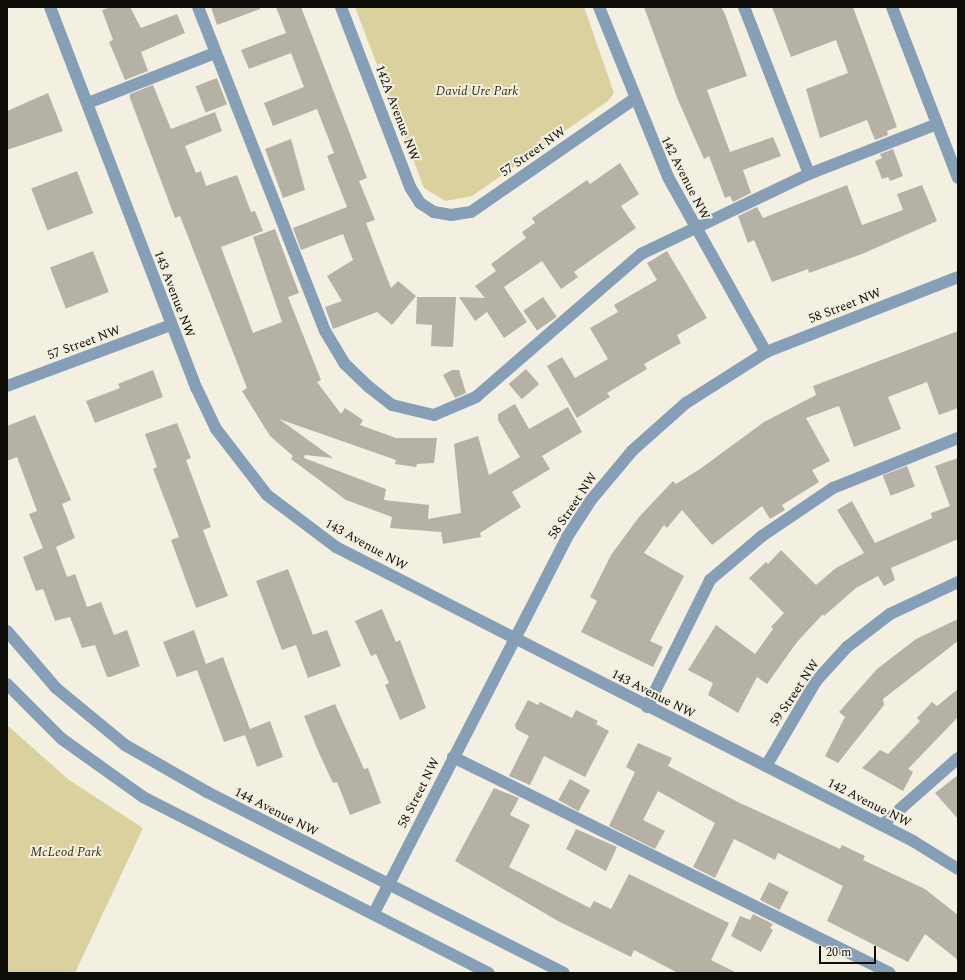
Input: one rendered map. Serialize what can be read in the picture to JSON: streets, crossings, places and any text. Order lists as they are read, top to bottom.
{
  "streets": {
    "street": [
      "142A Avenue NW",
      "57 Street NW",
      "142 Avenue NW",
      "143 Avenue NW",
      "58 Street NW",
      "59 Street NW",
      "144 Avenue NW"
    ]
  },
  "crossings": [
    ["142A Avenue NW", "57 Street NW"],
    ["57 Street NW", "142 Avenue NW"],
    ["57 Street NW", "143 Avenue NW"],
    ["142 Avenue NW", "143 Avenue NW"],
    ["142 Avenue NW", "58 Street NW"],
    ["142 Avenue NW", "59 Street NW"],
    ["143 Avenue NW", "58 Street NW"],
    ["143 Avenue NW", "59 Street NW"],
    ["58 Street NW", "144 Avenue NW"]
  ],
  "parks": ["David Ure Park", "McLeod Park"],
  "scale_bar": "20 m"
}
